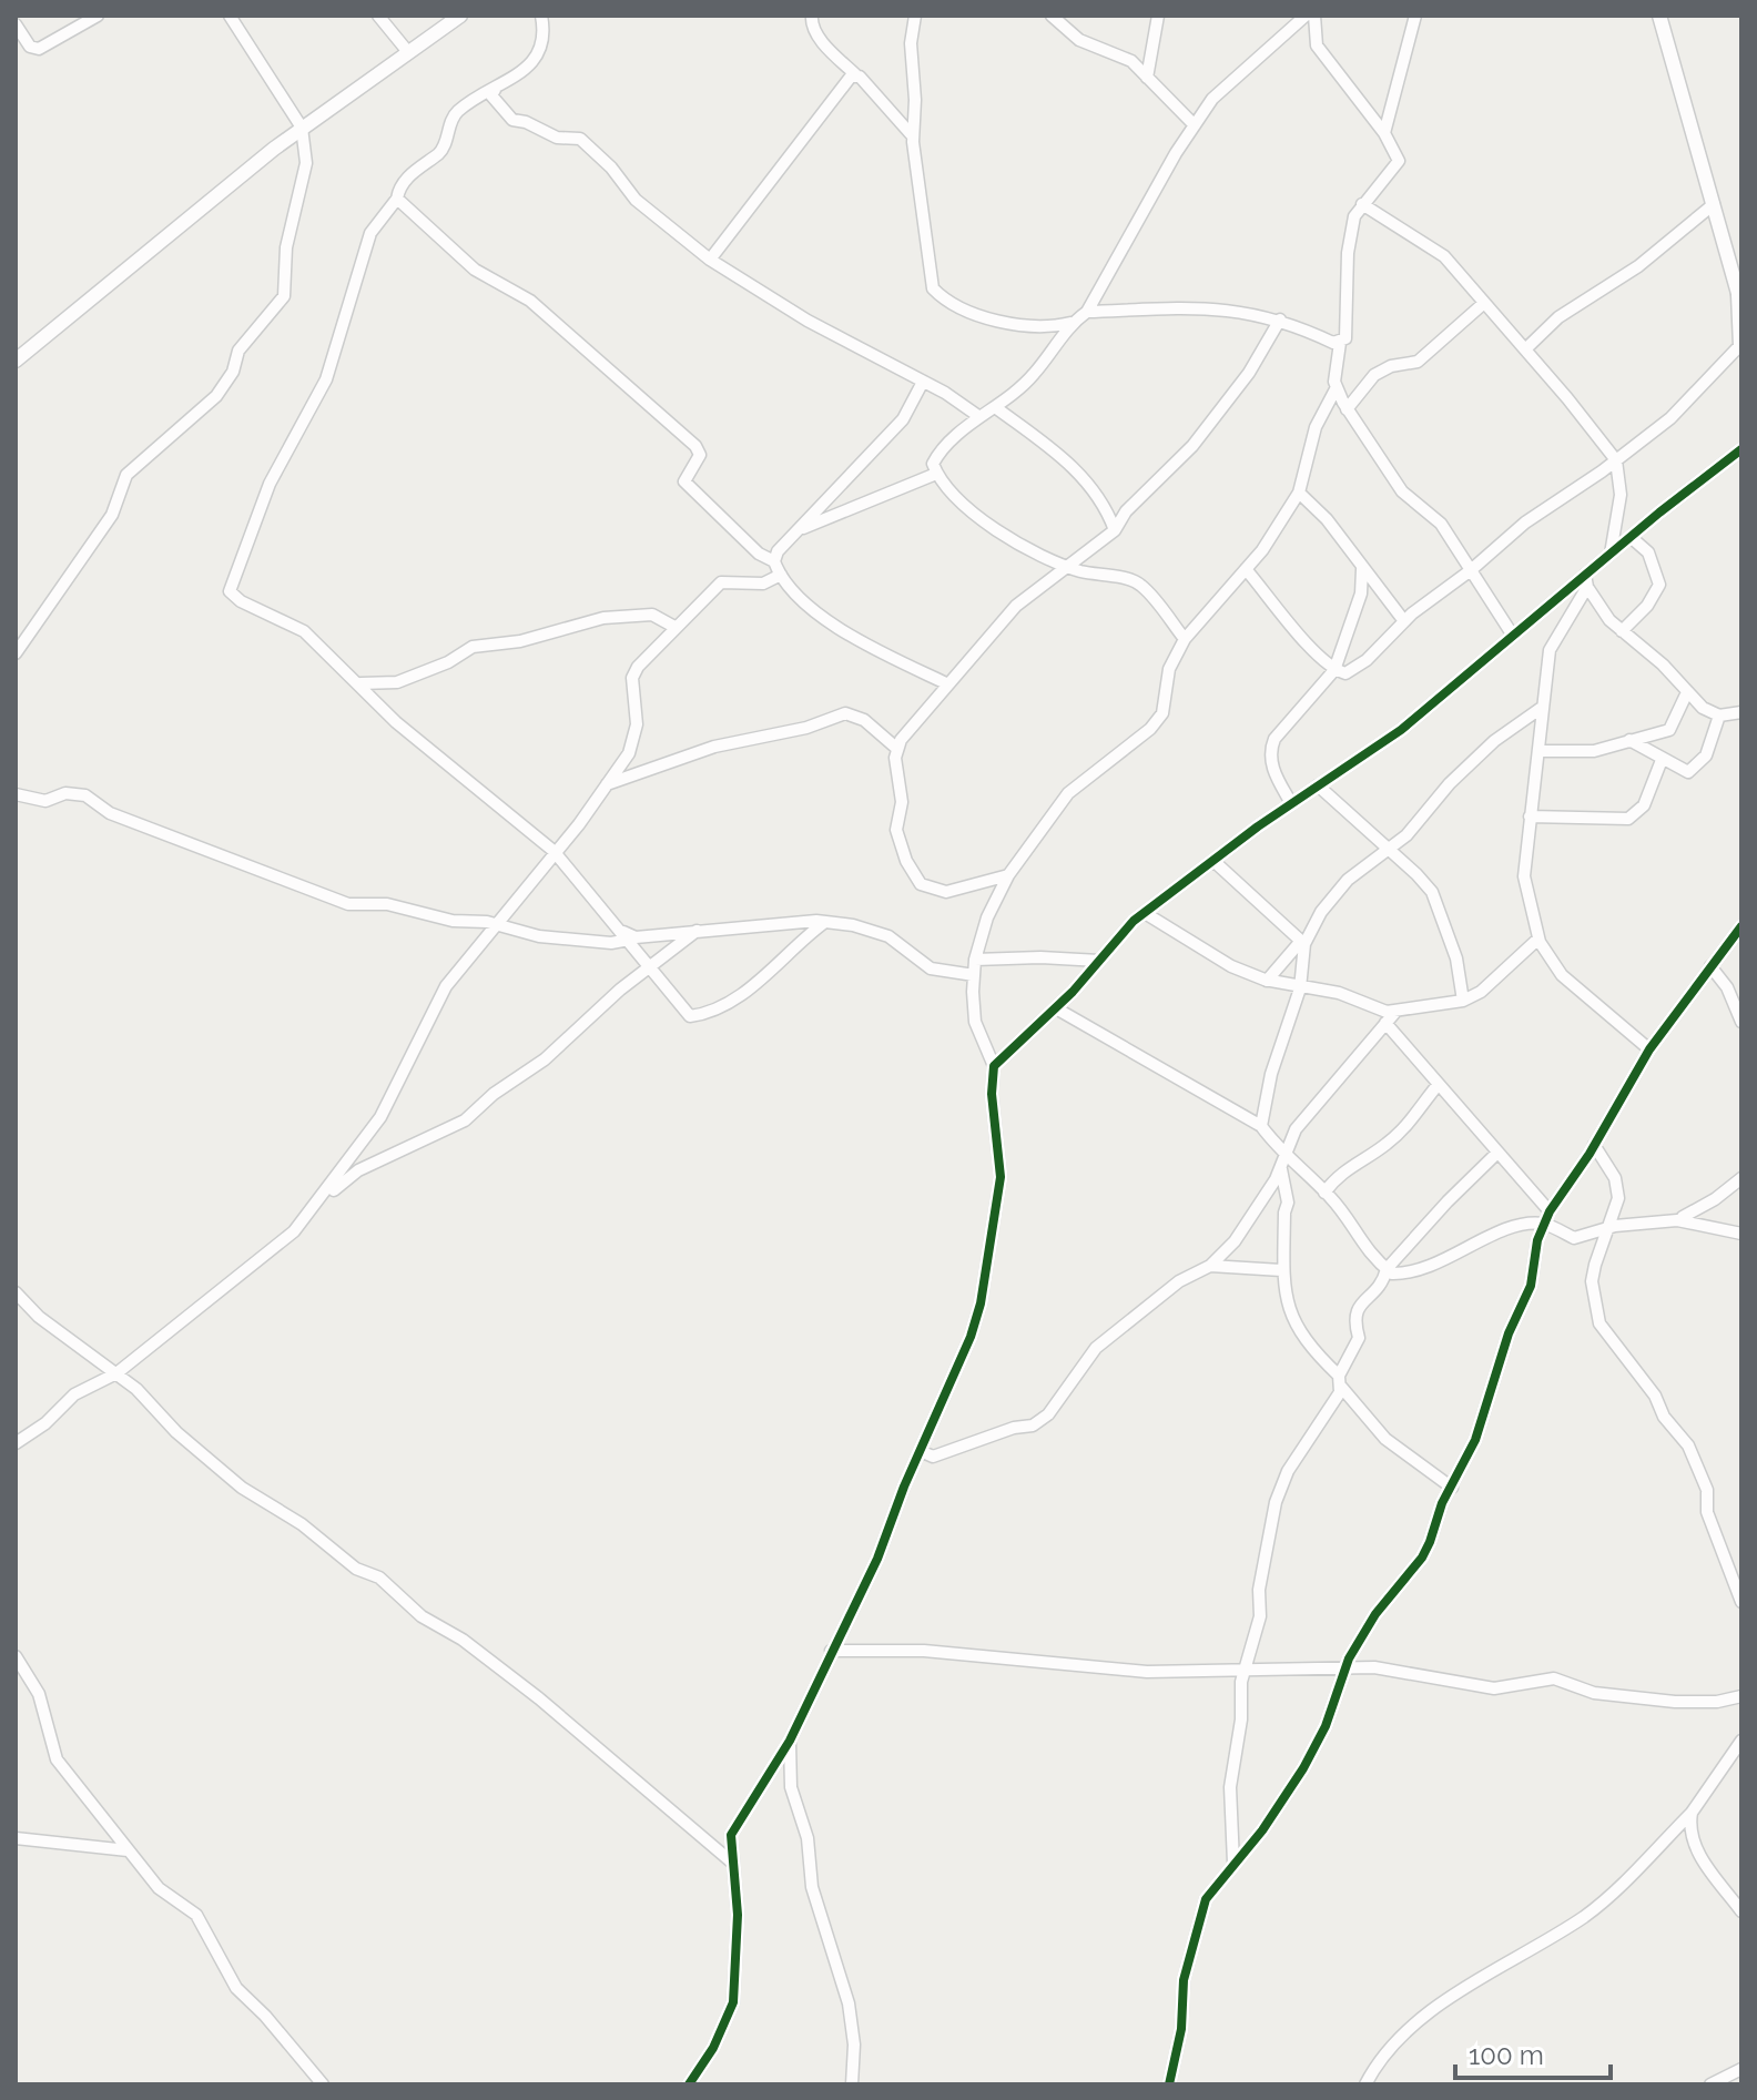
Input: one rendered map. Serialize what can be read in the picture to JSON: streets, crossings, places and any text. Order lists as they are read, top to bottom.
{
  "scale_bar": "100 m"
}
